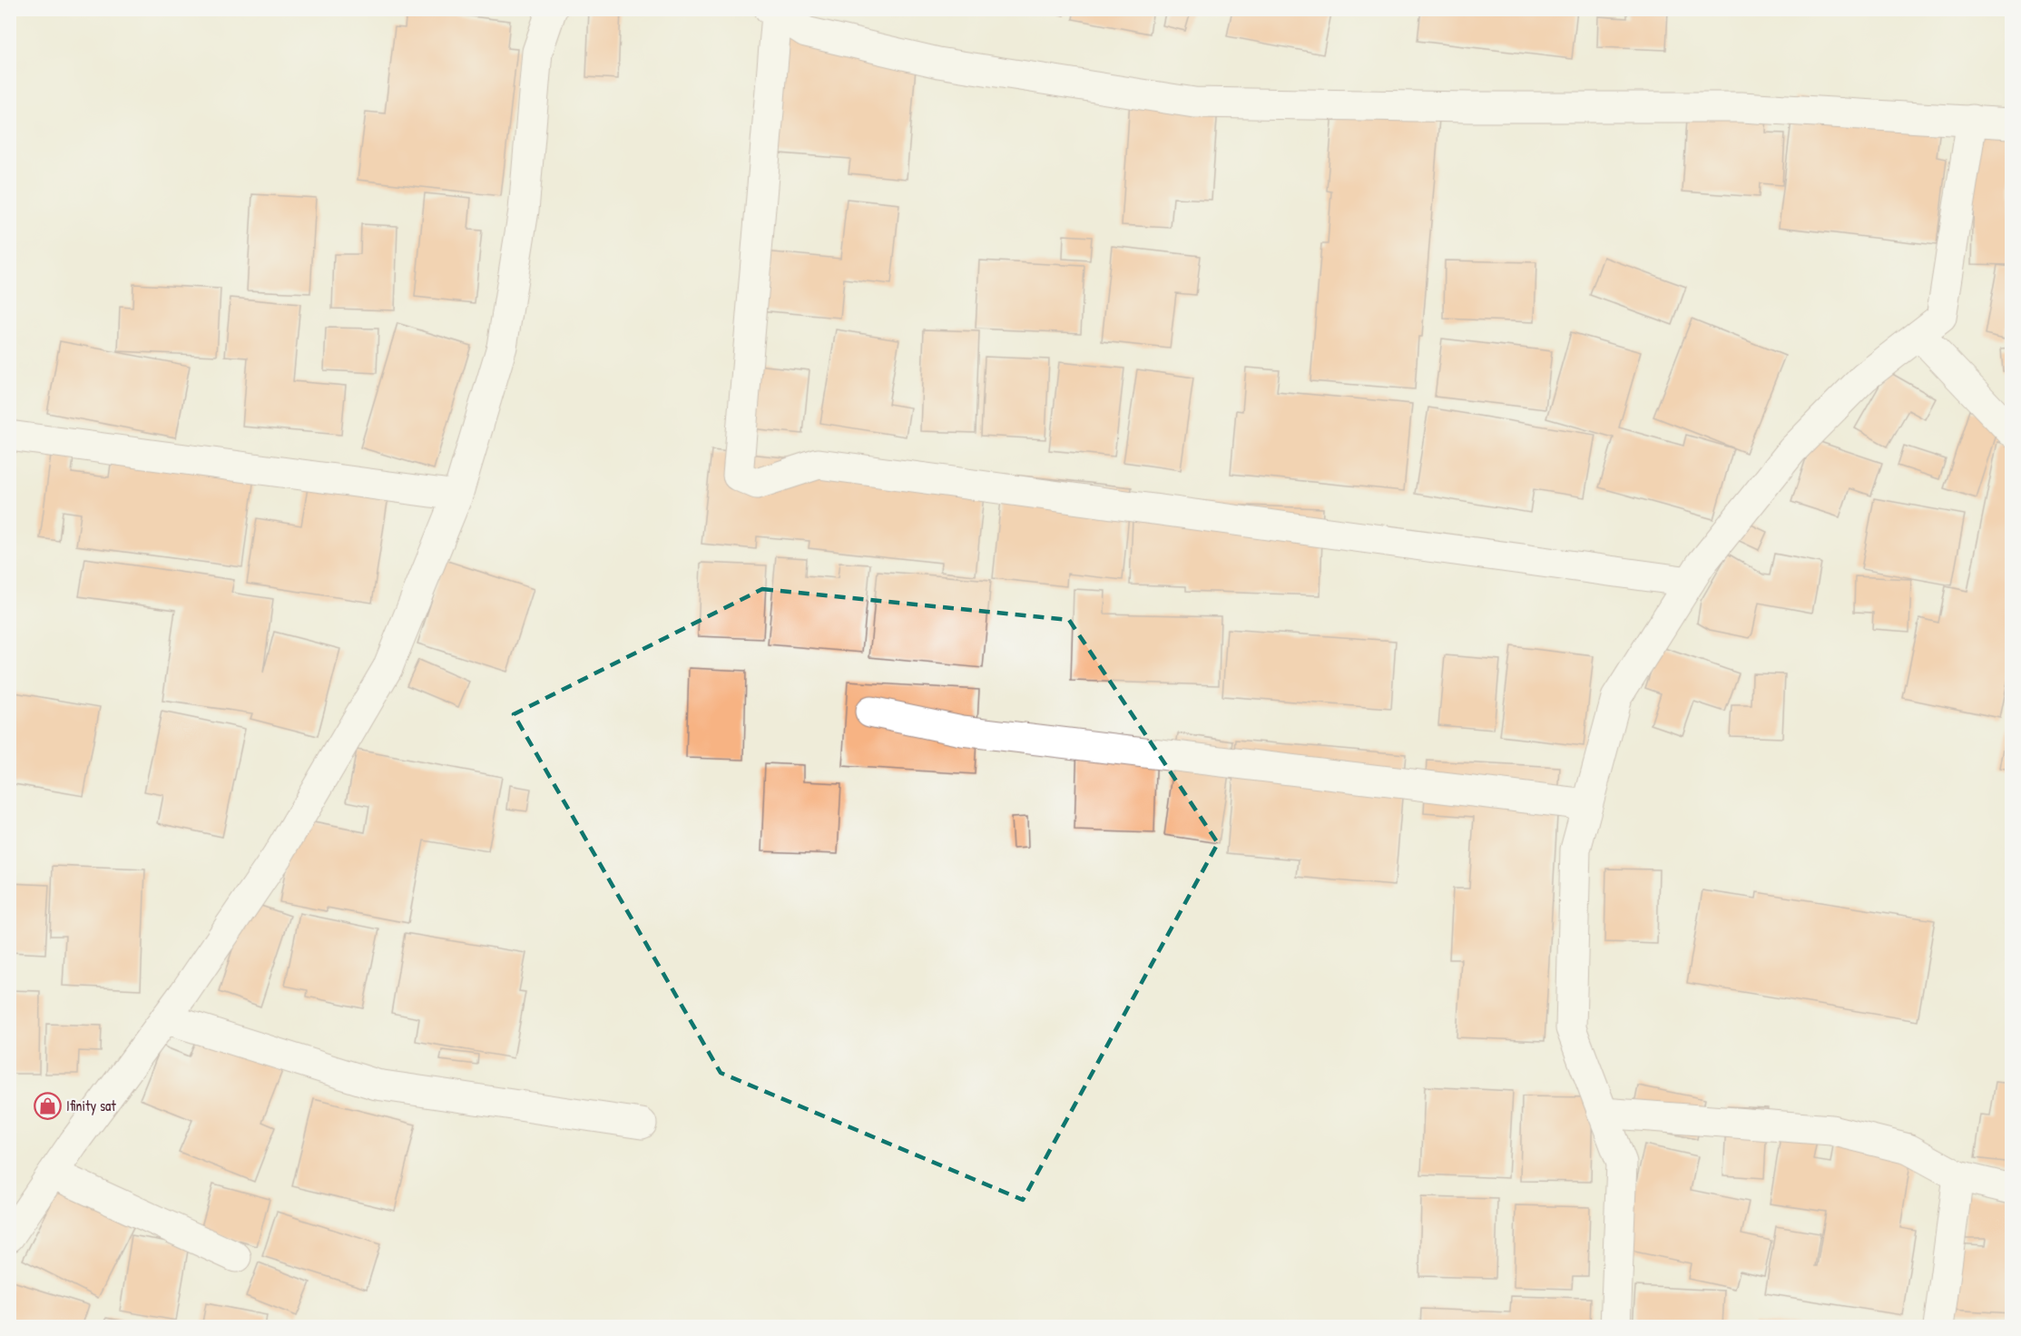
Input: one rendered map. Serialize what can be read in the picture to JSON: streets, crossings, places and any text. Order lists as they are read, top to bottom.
{
  "places": {
    "shop": ["Ifinity sat"]
  }
}
